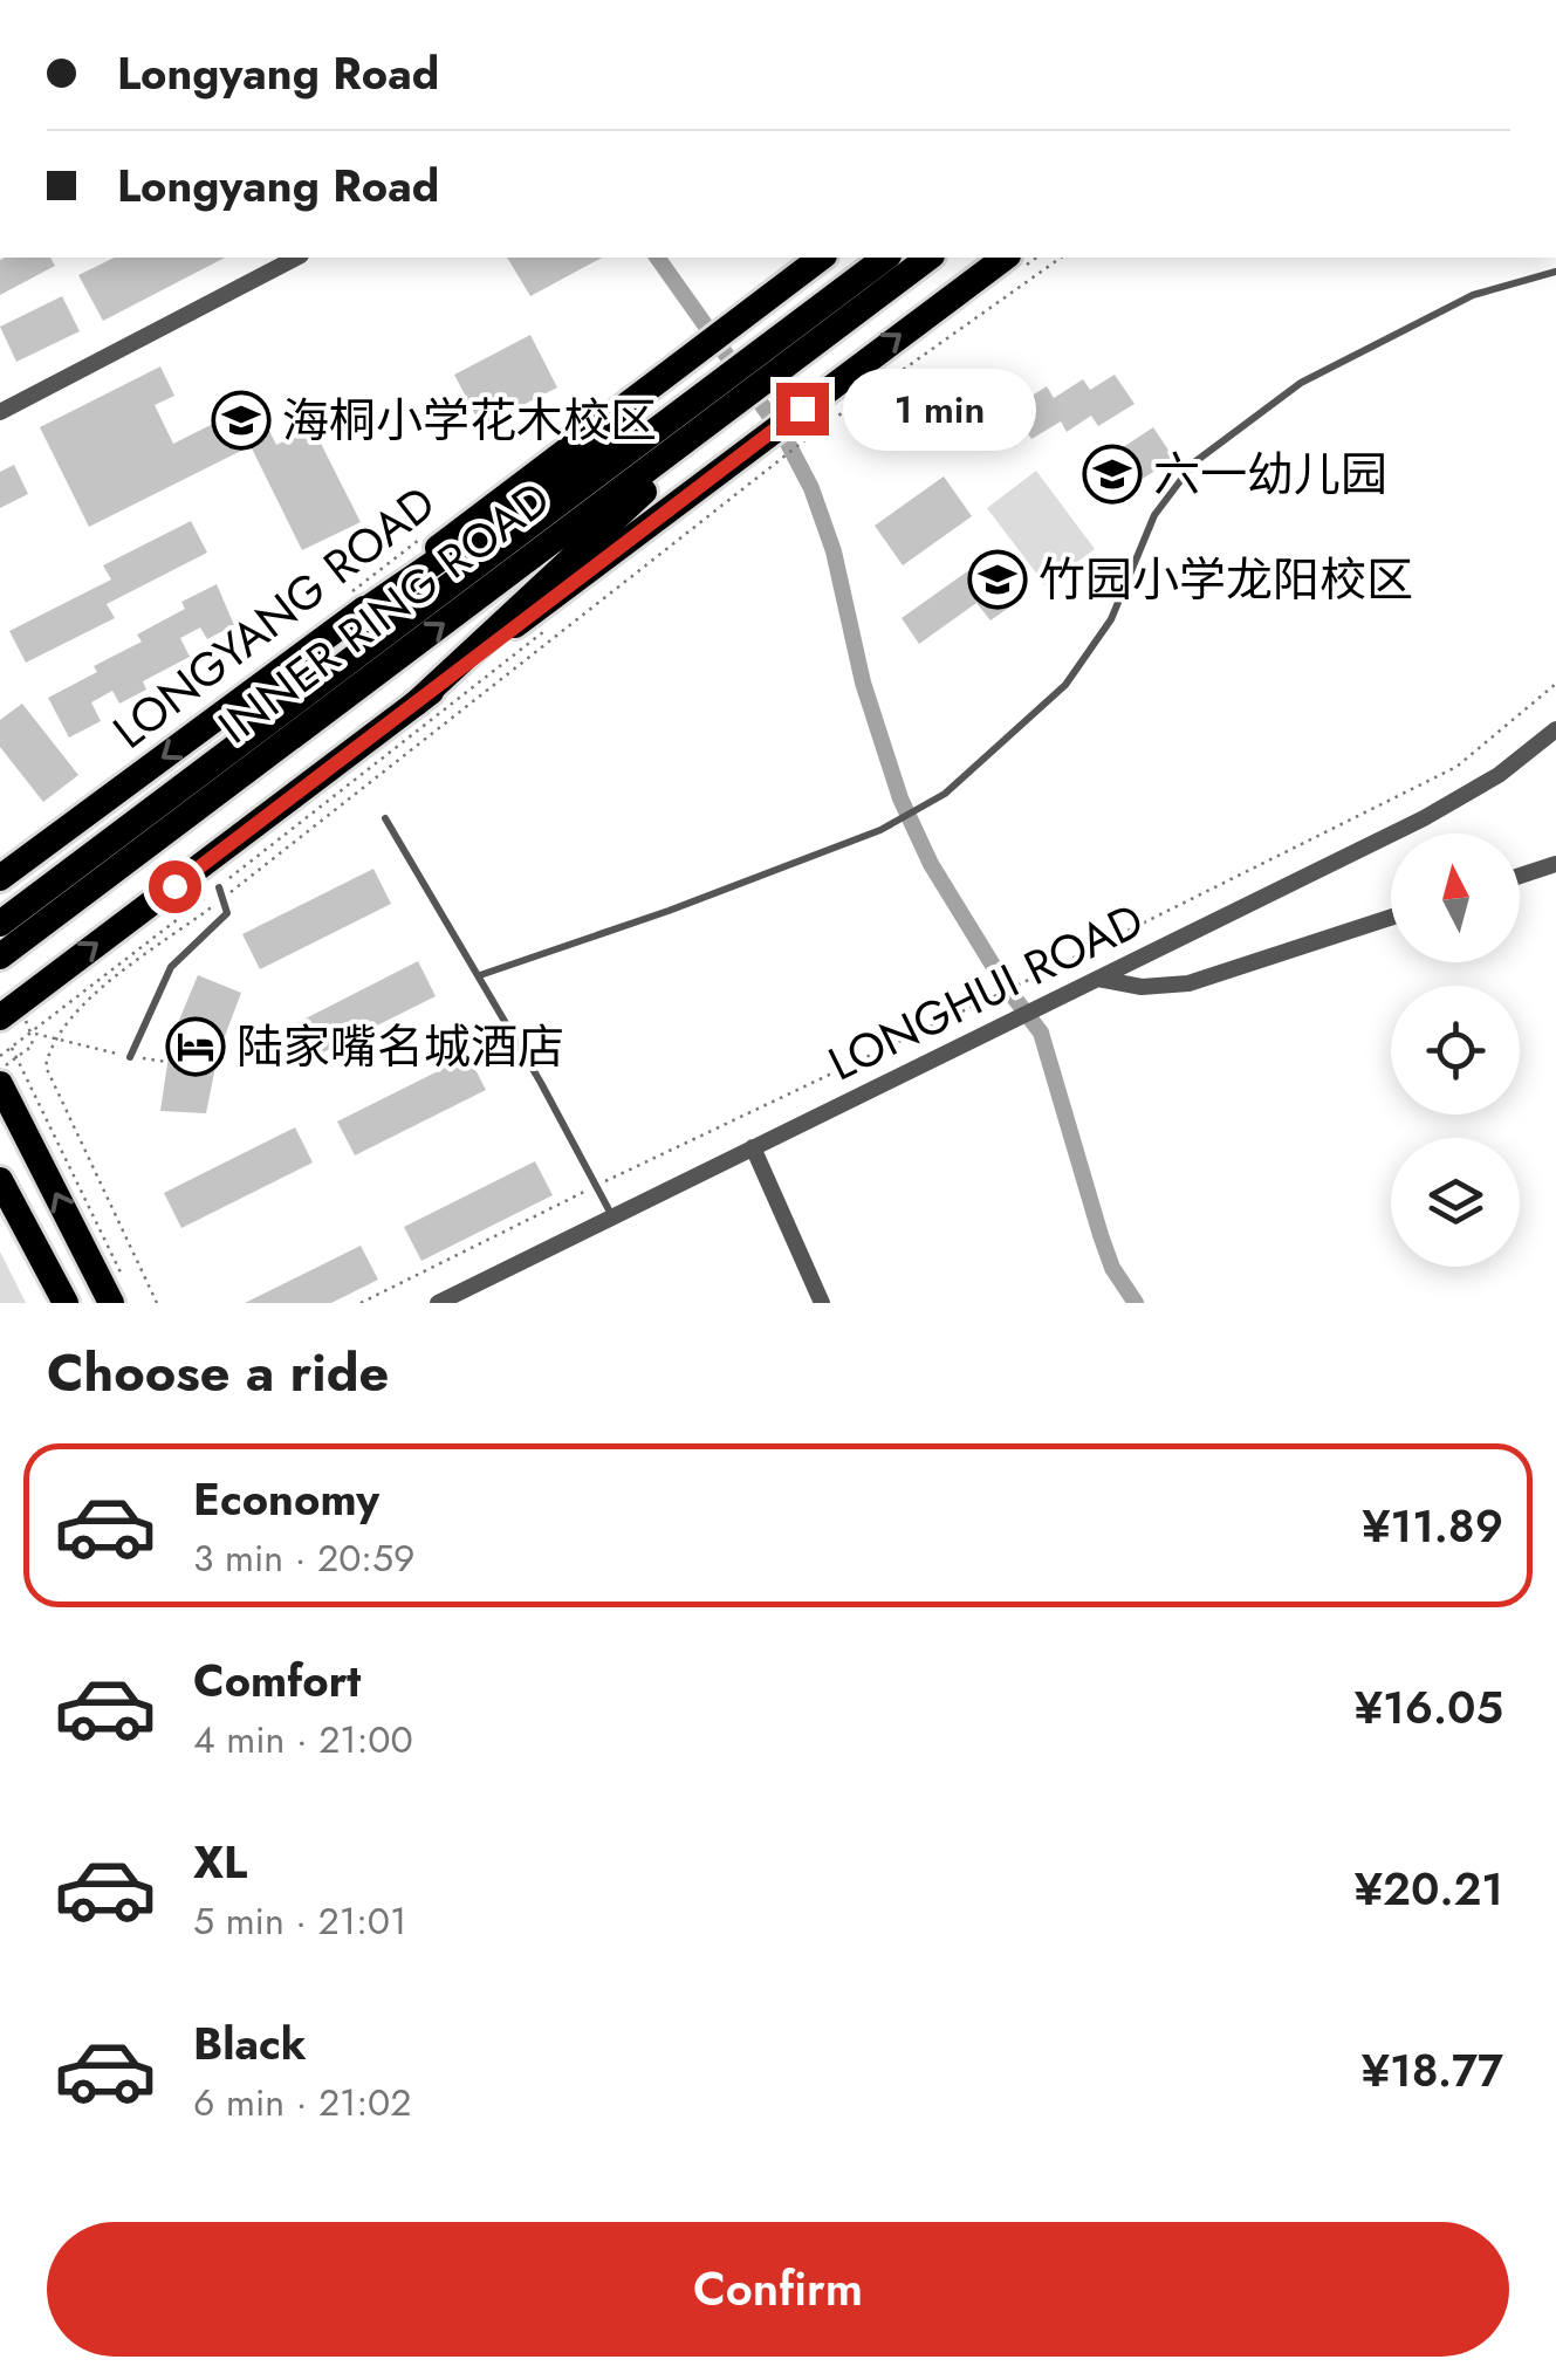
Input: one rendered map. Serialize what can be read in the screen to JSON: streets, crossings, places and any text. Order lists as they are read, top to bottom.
{
  "streets": {
    "main road": ["INNER RING ROAD", "LONGYANG ROAD"],
    "street": ["LONGHUI ROAD"]
  },
  "crossings": [
    ["INNER RING ROAD", "LONGYANG ROAD"]
  ],
  "places": {
    "school or university": ["海桐小学花木校区", "六一幼儿园", "竹园小学龙阳校区"],
    "hotel": ["陆家嘴名城酒店"]
  },
  "north": "top",
  "page": {
    "banner": ["Longyang Road", "Longyang Road"],
    "bubble": "1 min",
    "heading": "Choose a ride",
    "list": [
      {
        "name": "Economy",
        "note": "3 min · 20:59",
        "value": "¥11.89"
      },
      {
        "name": "Comfort",
        "note": "4 min · 21:00",
        "value": "¥16.05"
      },
      {
        "name": "XL",
        "note": "5 min · 21:01",
        "value": "¥20.21"
      },
      {
        "name": "Black",
        "note": "6 min · 21:02",
        "value": "¥18.77"
      }
    ],
    "buttons": "Confirm"
  }
}
